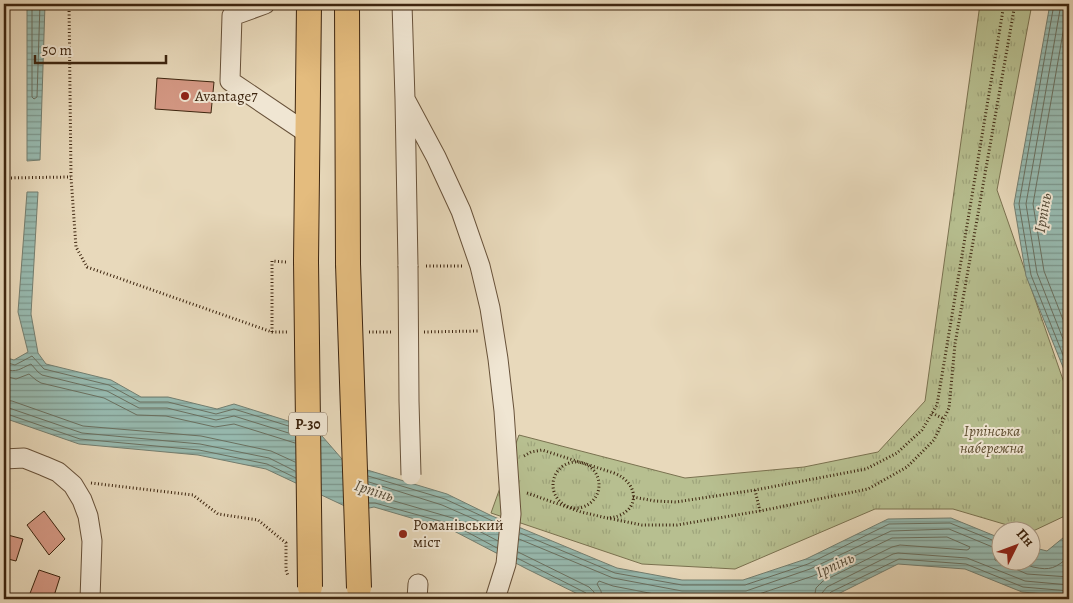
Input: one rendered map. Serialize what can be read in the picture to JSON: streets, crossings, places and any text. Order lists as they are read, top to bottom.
{
  "streets": {
    "main road": ["Р-30"]
  },
  "water": ["Ірпінь"],
  "parks": ["Ірпінська набережна"],
  "places": ["Avantage7", "Романівський міст"],
  "scale_bar": "50 m",
  "north": "top right"
}
